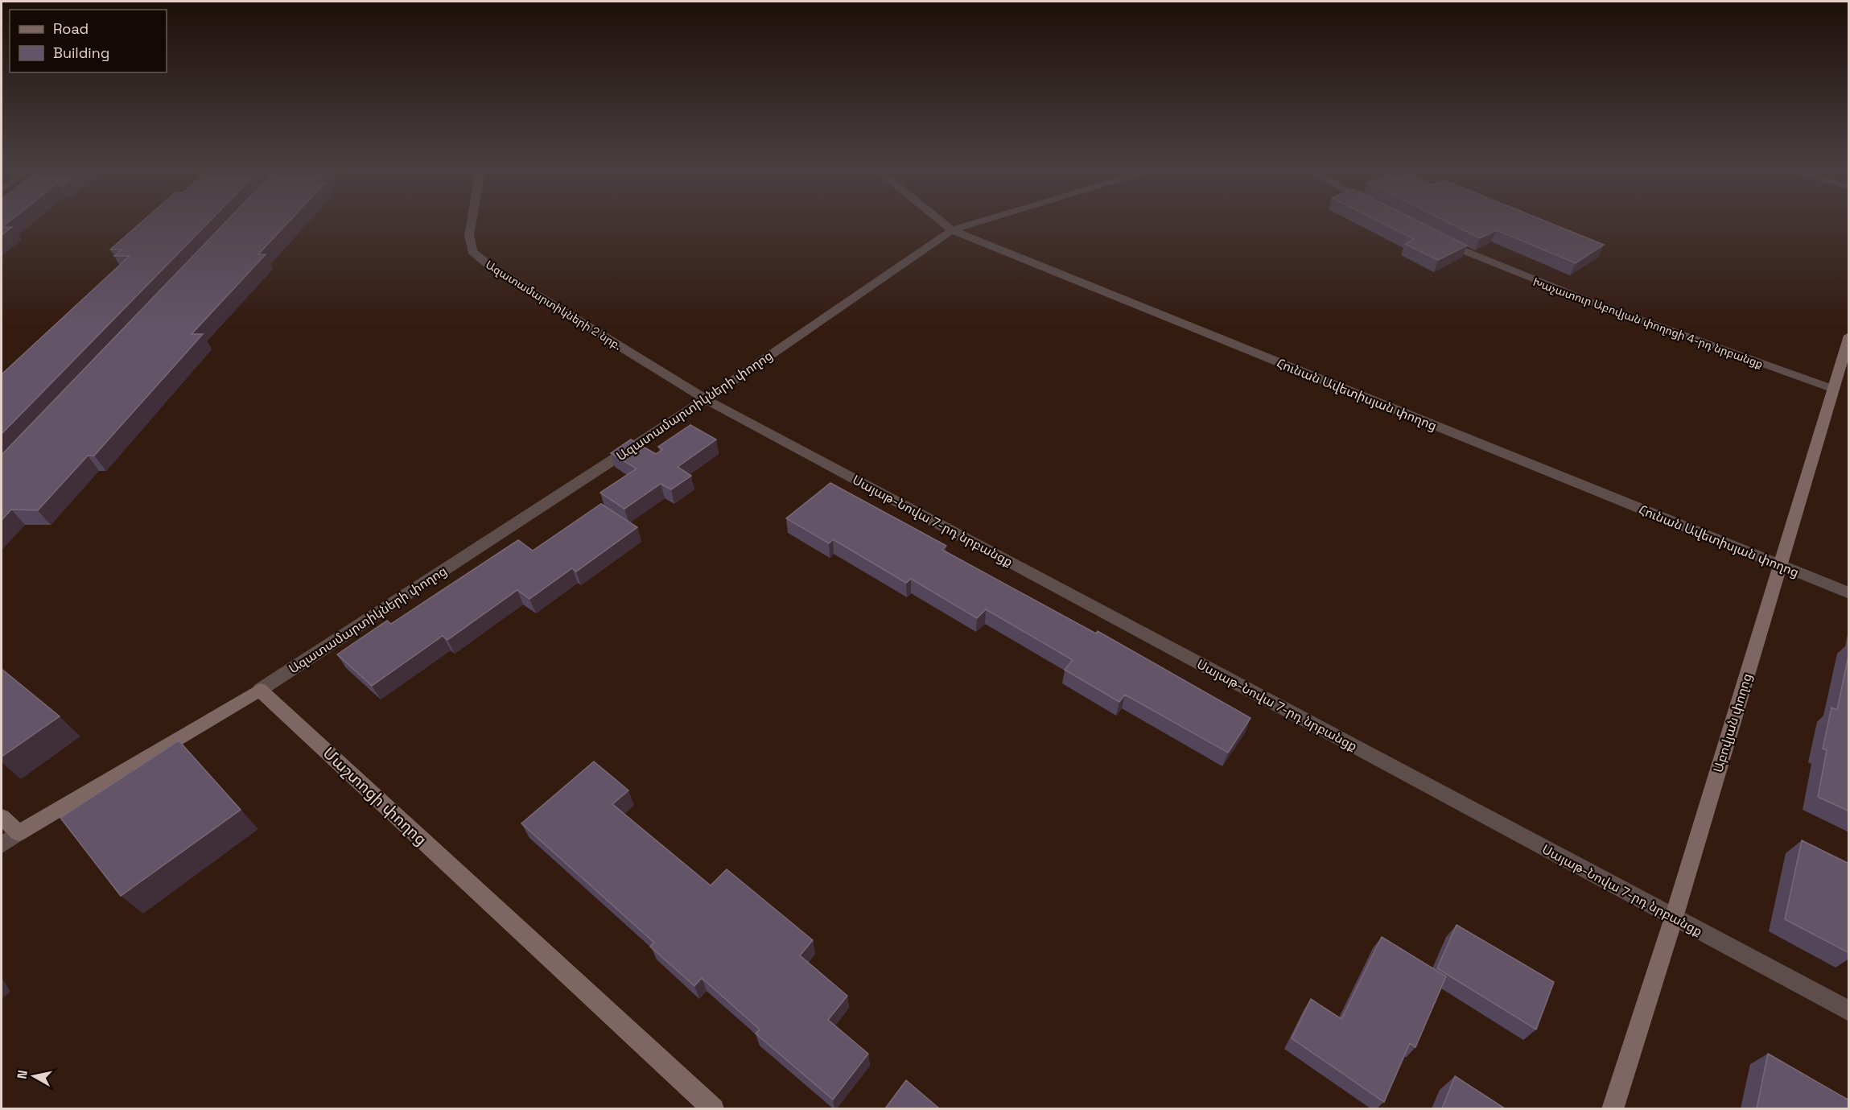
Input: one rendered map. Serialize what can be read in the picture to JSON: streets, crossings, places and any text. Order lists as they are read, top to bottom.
{
  "streets": {
    "main road": ["Աբովյան փողոց", "Մաշտոցի փողոց"],
    "street": [
      "Ազատամարտիկների 2 նրբ.",
      "Խաչատուր Աբովյան փողոցի 4-րդ նրբանցք",
      "Հունան Ավետիսյան փողոց",
      "Ազատամարտիկների փողոց",
      "Սայաթ-Նովա 7-րդ նրբանցք"
    ]
  },
  "crossings": [
    ["Ազատամարտիկների 2 նրբ.", "Ազատամարտիկների փողոց"],
    ["Ազատամարտիկների 2 նրբ.", "Սայաթ-Նովա 7-րդ նրբանցք"],
    ["Խաչատուր Աբովյան փողոցի 4-րդ նրբանցք", "Աբովյան փողոց"],
    ["Հունան Ավետիսյան փողոց", "Ազատամարտիկների փողոց"],
    ["Հունան Ավետիսյան փողոց", "Աբովյան փողոց"],
    ["Ազատամարտիկների փողոց", "Սայաթ-Նովա 7-րդ նրբանցք"],
    ["Ազատամարտիկների փողոց", "Մաշտոցի փողոց"],
    ["Սայաթ-Նովա 7-րդ նրբանցք", "Աբովյան փողոց"]
  ],
  "legend": ["Road", "Building"],
  "north": "left"
}
